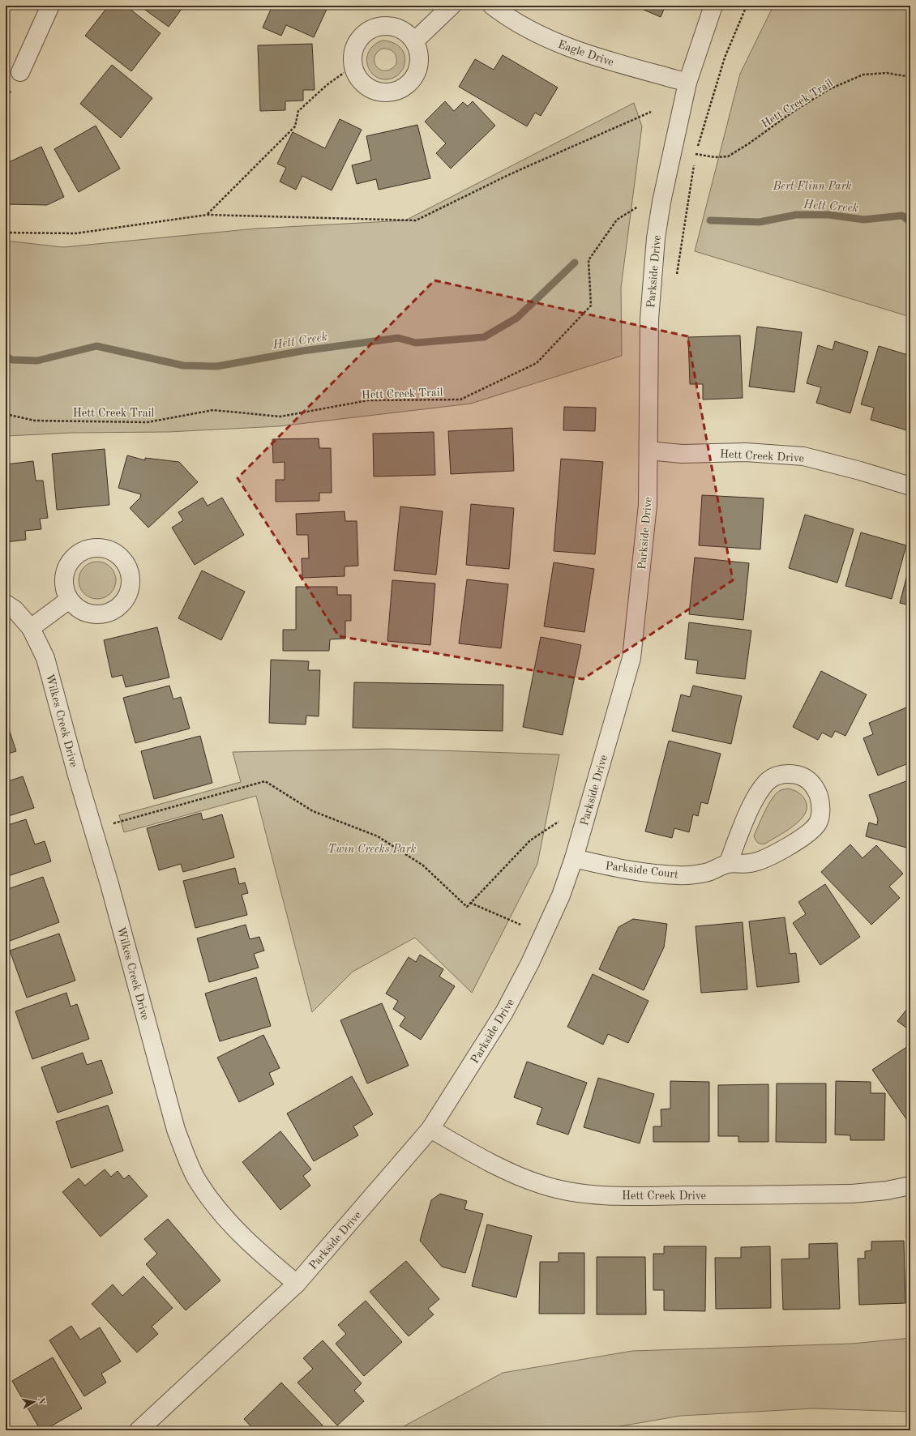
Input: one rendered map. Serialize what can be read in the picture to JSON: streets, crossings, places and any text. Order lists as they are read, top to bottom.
{
  "streets": {
    "street": [
      "Eagle Drive",
      "Parkside Drive",
      "Hett Creek Drive",
      "Wilkes Creek Drive",
      "Parkside Court"
    ],
    "path": ["Hett Creek Trail"]
  },
  "crossings": [
    ["Eagle Drive", "Parkside Drive"],
    ["Parkside Drive", "Hett Creek Drive"],
    ["Parkside Drive", "Wilkes Creek Drive"],
    ["Parkside Drive", "Parkside Court"]
  ],
  "water": ["Hett Creek"],
  "parks": ["Bert Flinn Park", "Twin Creeks Park"],
  "north": "right"
}
